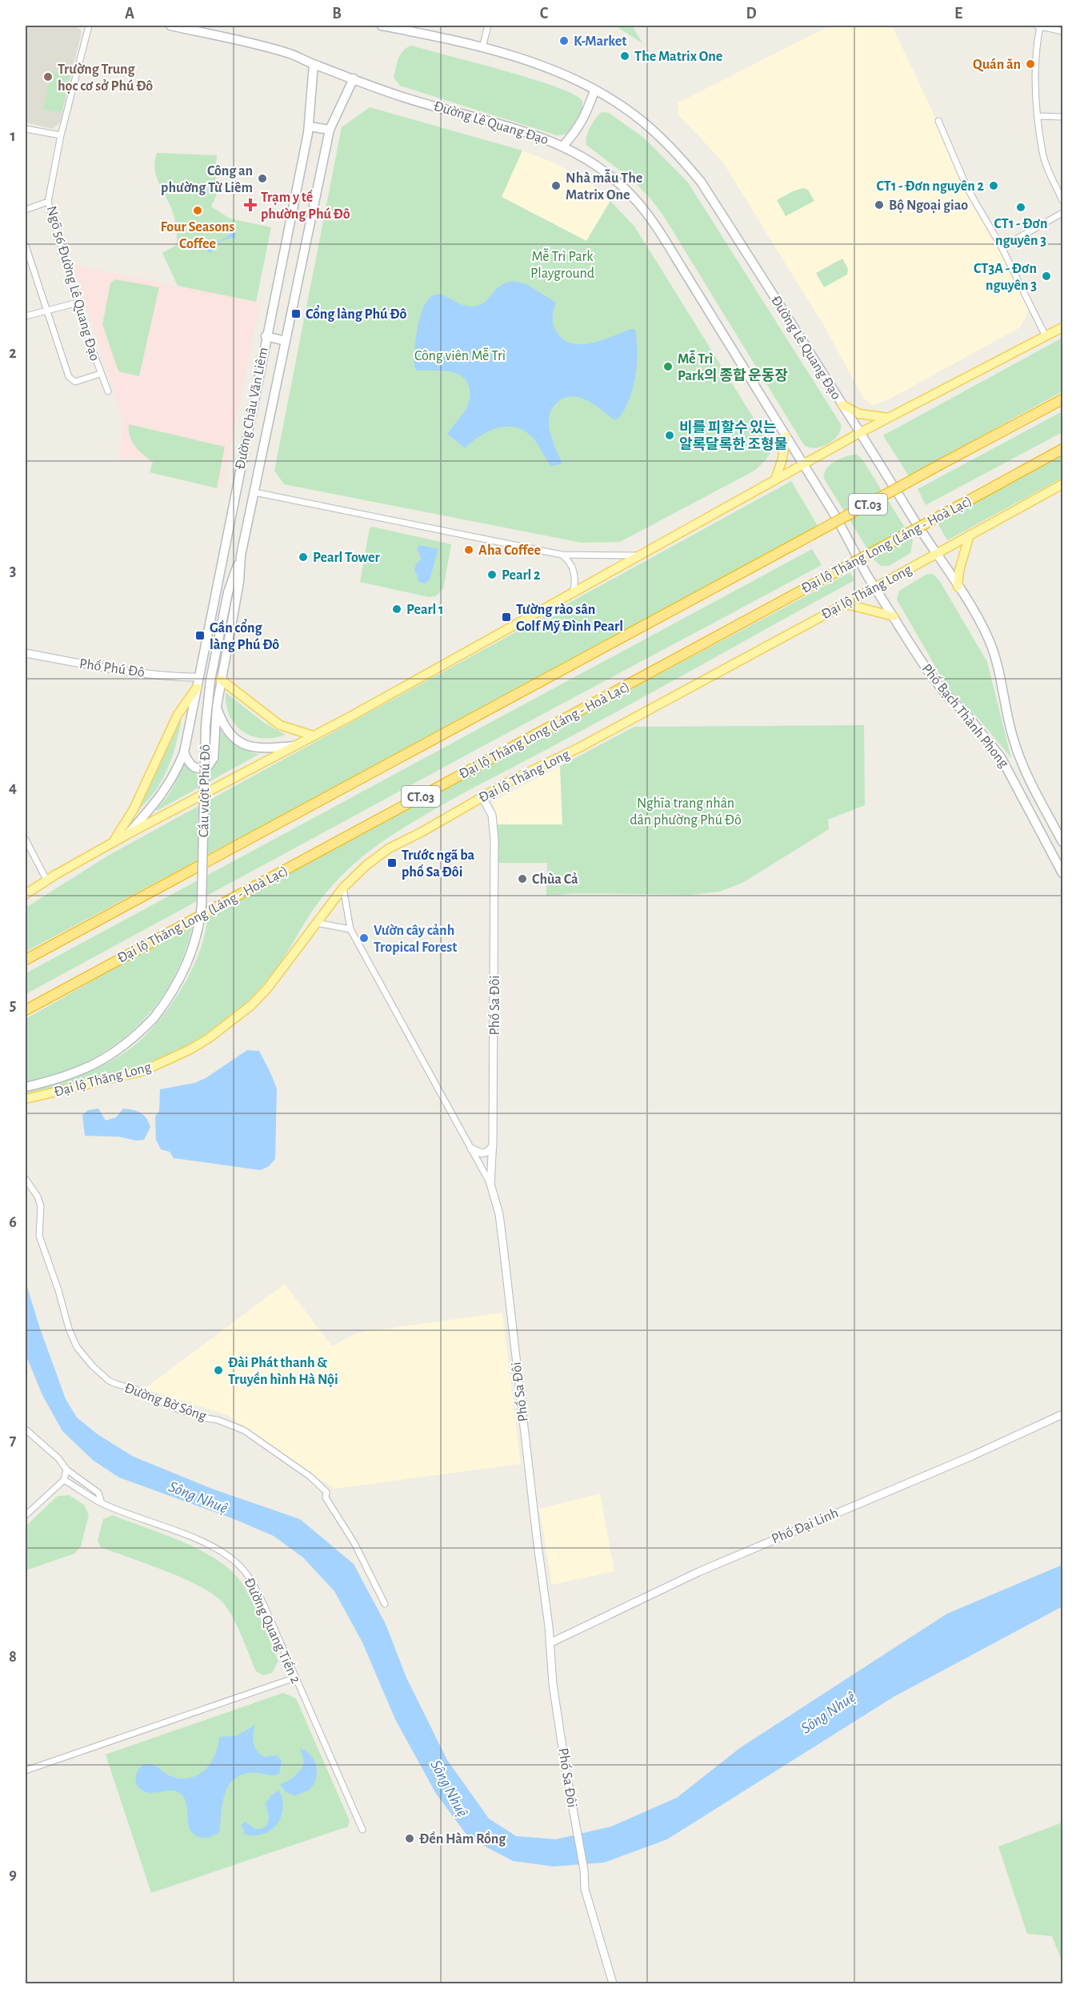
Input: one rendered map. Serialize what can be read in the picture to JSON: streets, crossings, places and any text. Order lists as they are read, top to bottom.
{
  "streets": {
    "highway": ["CT.03", "Đại lộ Thăng Long (Láng - Hoà Lạc)"],
    "main road": [
      "Đường Lê Quang Đạo",
      "Đường Châu Văn Liêm",
      "Đại lộ Thăng Long",
      "Phố Bạch Thành Phong",
      "Cầu vượt Phú Đô"
    ],
    "street": [
      "Ngõ 56 Đường Lê Quang Đạo",
      "Phố Phú Đô",
      "Phố Sa Đôi",
      "Đường Bờ Sông",
      "Phố Đại Linh",
      "Đường Quang Tiến 2"
    ]
  },
  "crossings": [
    ["Đường Lê Quang Đạo", "Đường Châu Văn Liêm"],
    ["Đường Lê Quang Đạo", "Đại lộ Thăng Long"],
    ["Đường Lê Quang Đạo", "Phố Bạch Thành Phong"],
    ["Đường Châu Văn Liêm", "Phố Phú Đô"],
    ["Đường Châu Văn Liêm", "Cầu vượt Phú Đô"],
    ["Đại lộ Thăng Long", "Phố Bạch Thành Phong"],
    ["Đại lộ Thăng Long", "Phố Sa Đôi"],
    ["Phố Sa Đôi", "Phố Đại Linh"]
  ],
  "water": ["Sông Nhuệ"],
  "parks": ["Mễ Trì Park Playground", "Công viên Mễ Trì", "Nghĩa trang nhân dân phường Phú Đô"],
  "places": {
    "other": [
      "K-Market",
      "The Matrix One",
      "Quán ăn",
      "Trường Trung học cơ sở Phú Đô",
      "Công an phường Từ Liêm",
      "Nhà mẫu The Matrix One",
      "CT1 - Đơn nguyên 2",
      "Bộ Ngoại giao",
      "CT1 - Đơn nguyên 3",
      "Four Seasons Coffee",
      "CT3A - Đơn nguyên 3",
      "Mễ Trì Park의 종합 운동장",
      "비를 피할수 있는 알록달록한 조형물",
      "Aha Coffee",
      "Pearl Tower",
      "Pearl 2",
      "Pearl 1",
      "Chùa Cả",
      "Vườn cây cảnh Tropical Forest",
      "Đài Phát thanh & Truyền hình Hà Nội",
      "Đền Hàm Rồng"
    ],
    "health": ["Trạm y tế phường Phú Đô"],
    "transit": [
      "Cổng làng Phú Đô",
      "Tường rào sân Golf Mỹ Đình Pearl",
      "Gần cổng làng Phú Đô",
      "Trước ngã ba phố Sa Đôi"
    ]
  },
  "grid": {
    "columns": [
      "A",
      "B",
      "C",
      "D",
      "E"
    ],
    "rows": [
      "1",
      "2",
      "3",
      "4",
      "5",
      "6",
      "7",
      "8",
      "9"
    ]
  }
}
